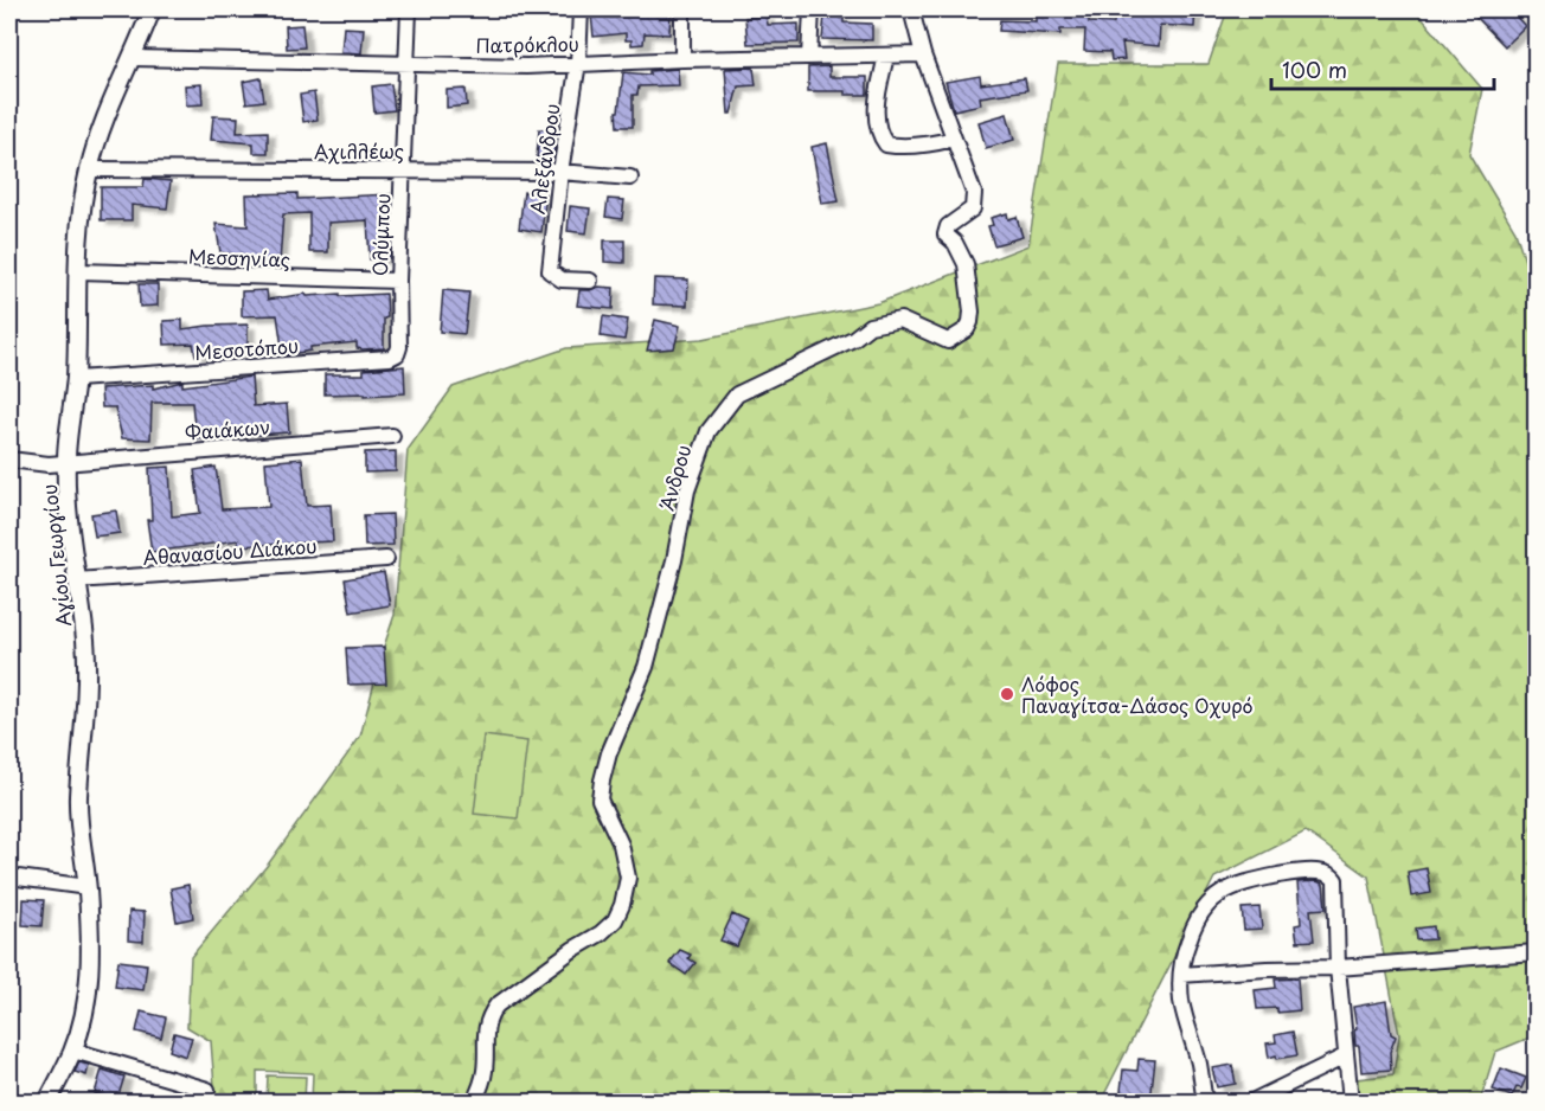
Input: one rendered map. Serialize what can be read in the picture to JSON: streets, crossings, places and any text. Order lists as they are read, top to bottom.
{
  "streets": {
    "street": [
      "Πατρόκλου",
      "Αχιλλέως",
      "Αλεξάνδρου",
      "Ολύμπου",
      "Μεσσηνίας",
      "Μεσοτόπου",
      "Φαιάκων",
      "Άνδρου",
      "Αθανασίου Διάκου",
      "Αγίου Γεωργίου"
    ]
  },
  "crossings": [
    ["Πατρόκλου", "Αλεξάνδρου"],
    ["Πατρόκλου", "Ολύμπου"],
    ["Πατρόκλου", "Άνδρου"],
    ["Πατρόκλου", "Αγίου Γεωργίου"],
    ["Αχιλλέως", "Αλεξάνδρου"],
    ["Αχιλλέως", "Ολύμπου"],
    ["Αχιλλέως", "Αγίου Γεωργίου"],
    ["Ολύμπου", "Μεσσηνίας"],
    ["Ολύμπου", "Μεσοτόπου"],
    ["Μεσσηνίας", "Αγίου Γεωργίου"],
    ["Μεσοτόπου", "Αγίου Γεωργίου"],
    ["Φαιάκων", "Αγίου Γεωργίου"],
    ["Αθανασίου Διάκου", "Αγίου Γεωργίου"]
  ],
  "places": ["Λόφος Παναγίτσα-Δάσος Οχυρό"],
  "scale_bar": "100 m"
}
